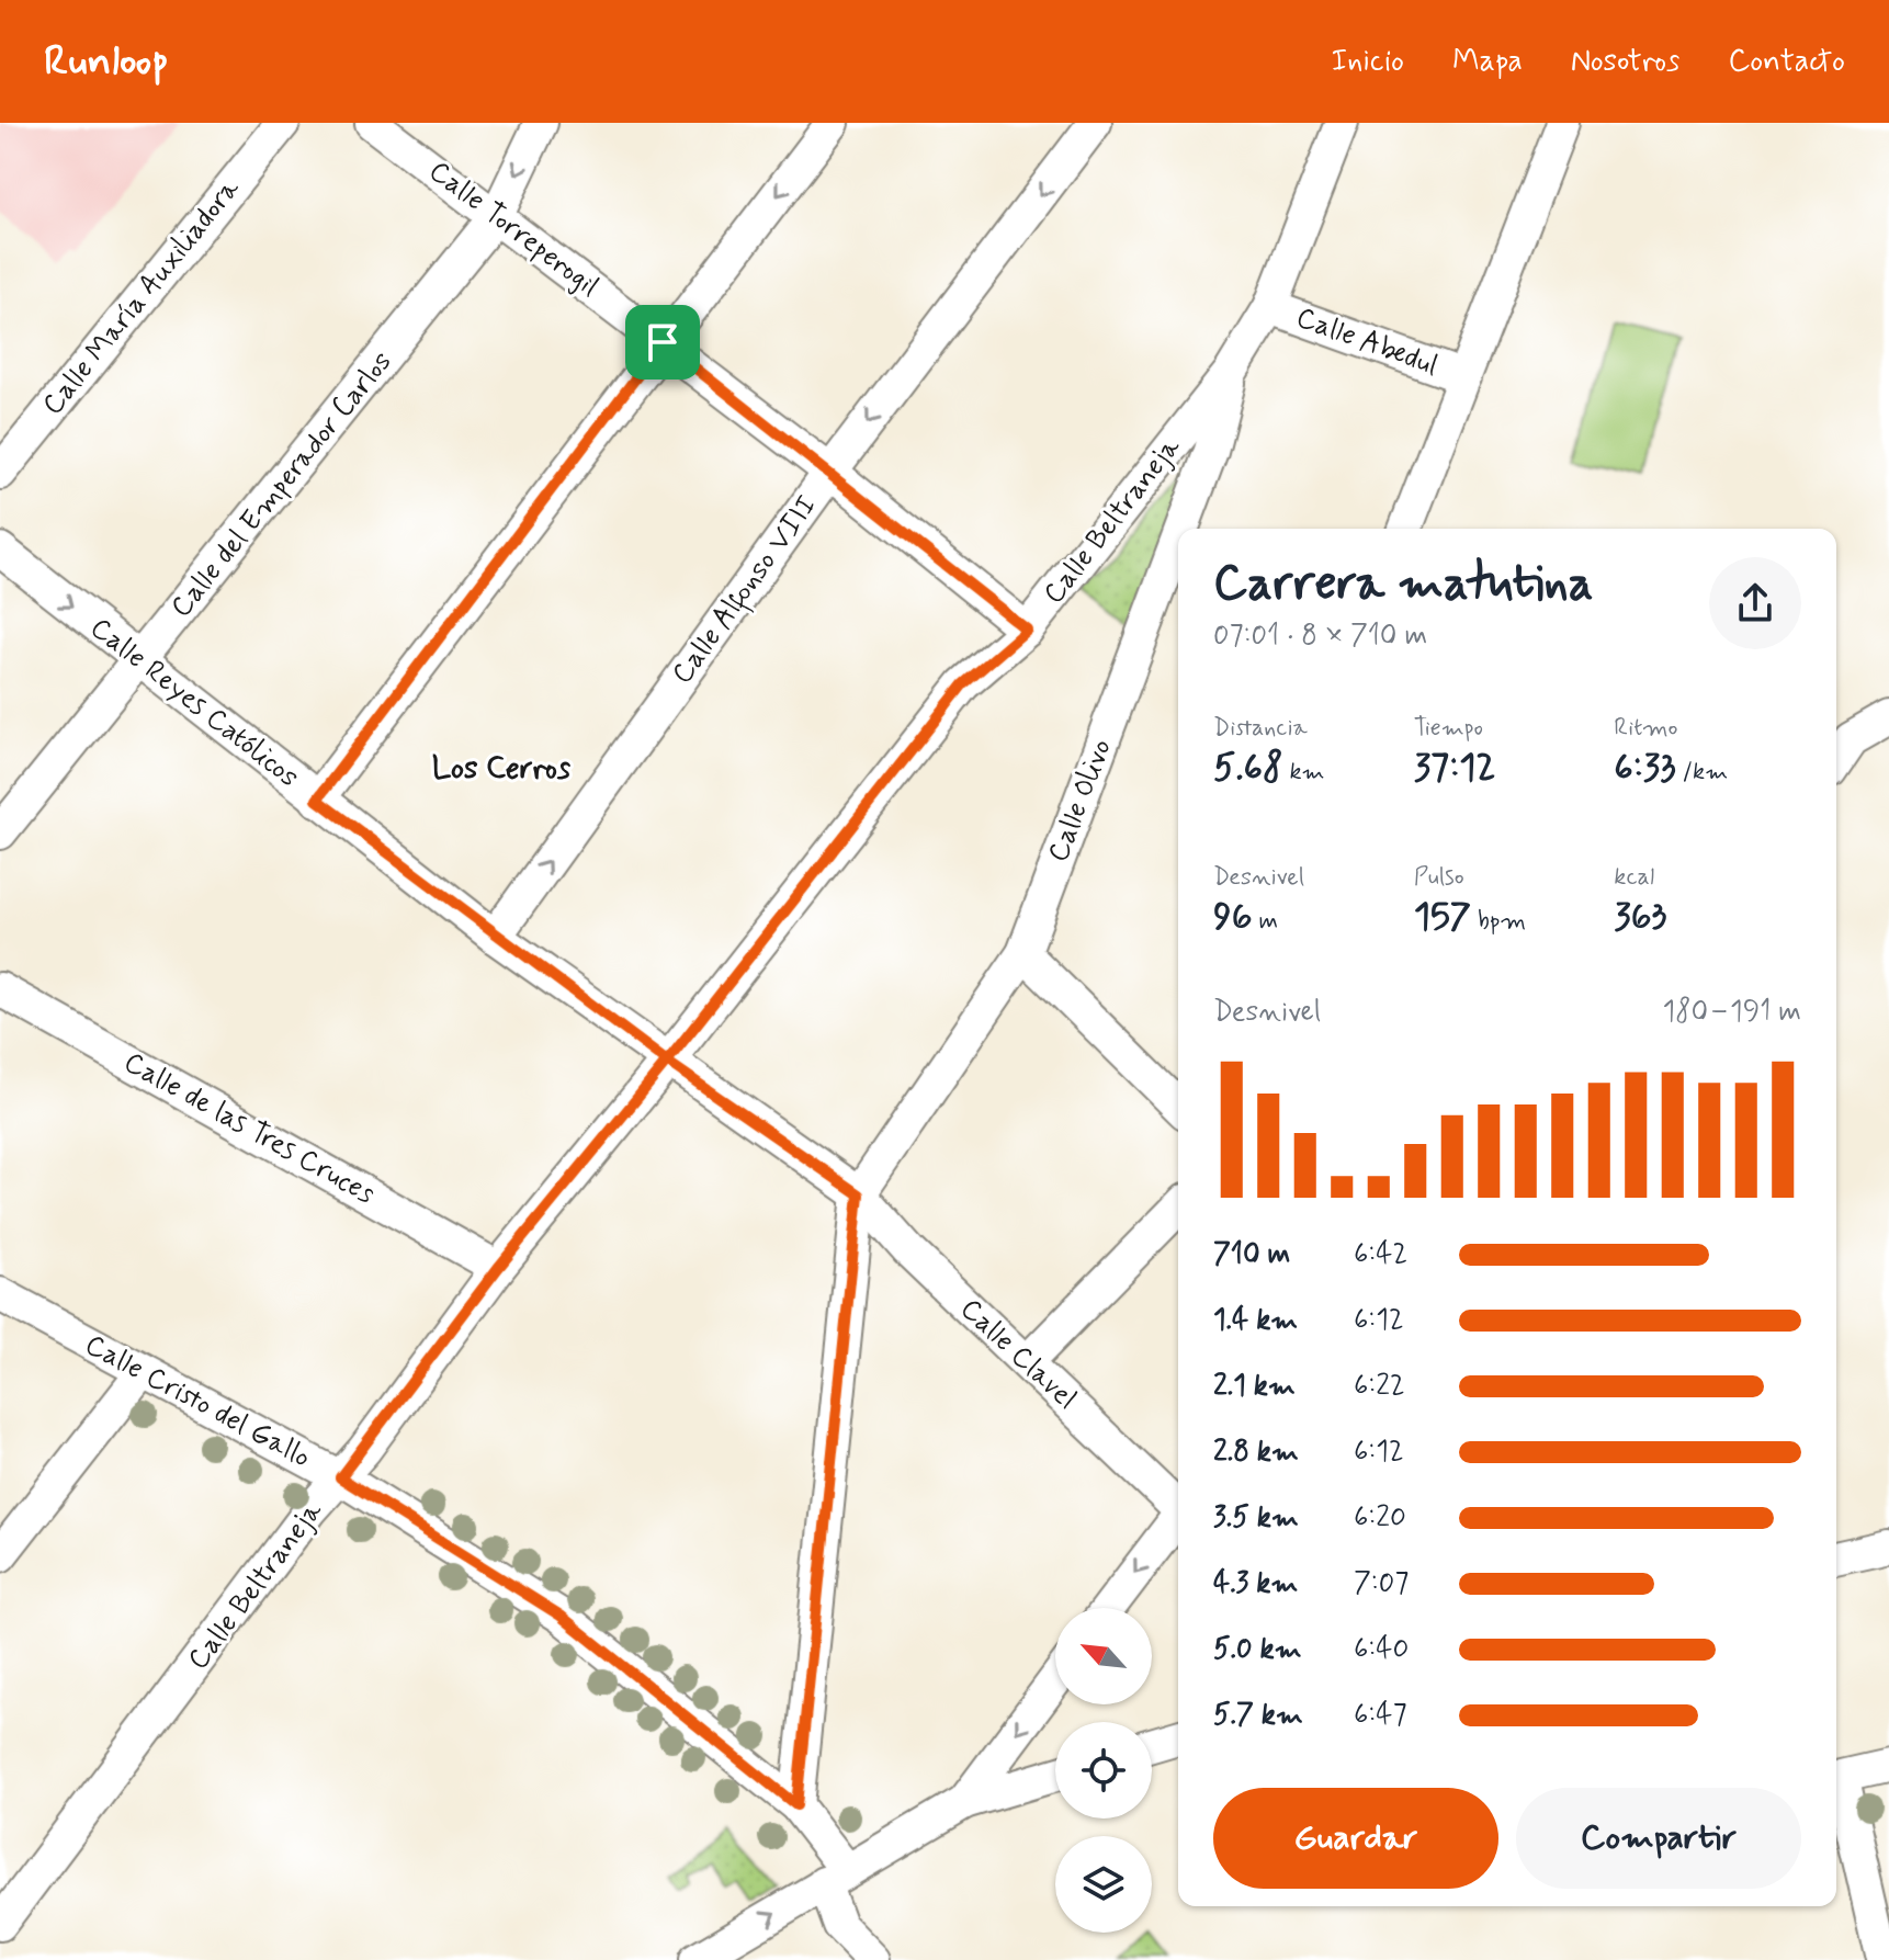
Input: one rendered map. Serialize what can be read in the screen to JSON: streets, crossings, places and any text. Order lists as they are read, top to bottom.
{
  "streets": {
    "street": [
      "Calle Torreperogil",
      "Calle María Auxiliadora",
      "Calle Abedul",
      "Calle del Emperador Carlos",
      "Calle Beltraneja",
      "Calle Alfonso VIII",
      "Calle Reyes Católicos",
      "Calle Olivo",
      "Calle de las Tres Cruces",
      "Calle Clavel",
      "Calle Cristo del Gallo"
    ]
  },
  "crossings": [
    ["Calle Torreperogil", "Calle del Emperador Carlos"],
    ["Calle Torreperogil", "Calle Beltraneja"],
    ["Calle Torreperogil", "Calle Alfonso VIII"],
    ["Calle Abedul", "Calle Beltraneja"],
    ["Calle del Emperador Carlos", "Calle Reyes Católicos"],
    ["Calle Beltraneja", "Calle Reyes Católicos"],
    ["Calle Beltraneja", "Calle Olivo"],
    ["Calle Beltraneja", "Calle de las Tres Cruces"],
    ["Calle Beltraneja", "Calle Cristo del Gallo"],
    ["Calle Alfonso VIII", "Calle Reyes Católicos"],
    ["Calle Reyes Católicos", "Calle Olivo"],
    ["Calle Reyes Católicos", "Calle Clavel"],
    ["Calle Olivo", "Calle Clavel"]
  ],
  "districts": ["Los Cerros"],
  "north": "top left",
  "page": {
    "header": "Runloop",
    "nav": [
      "Inicio",
      "Mapa",
      "Nosotros",
      "Contacto"
    ],
    "heading": ["Carrera matutina", "07:01 · 8 × 710 m"],
    "stats": [
      ["Distancia", "5.68 km"],
      ["Tiempo", "37:12"],
      ["Ritmo", "6:33 /km"],
      ["Desnivel", "96 m"],
      ["Pulso", "157 bpm"],
      ["kcal", "363"]
    ],
    "chart": ["Desnivel", "180–191 m"],
    "list": [
      {
        "name": "710 m",
        "note": "6:42"
      },
      {
        "name": "1.4 km",
        "note": "6:12"
      },
      {
        "name": "2.1 km",
        "note": "6:22"
      },
      {
        "name": "2.8 km",
        "note": "6:12"
      },
      {
        "name": "3.5 km",
        "note": "6:20"
      },
      {
        "name": "4.3 km",
        "note": "7:07"
      },
      {
        "name": "5.0 km",
        "note": "6:40"
      },
      {
        "name": "5.7 km",
        "note": "6:47"
      }
    ],
    "buttons": ["Guardar", "Compartir"]
  }
}
